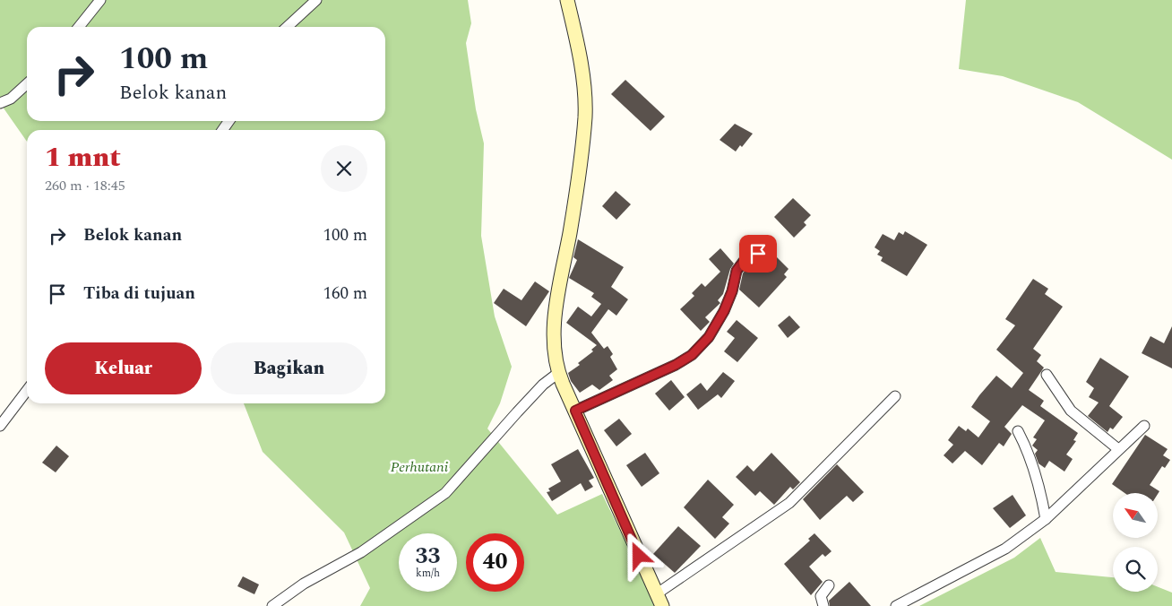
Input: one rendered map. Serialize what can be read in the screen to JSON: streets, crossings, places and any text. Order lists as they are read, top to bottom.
{
  "parks": ["Perhutani"],
  "north": "top left",
  "page": {
    "turn": ["100 m", "Belok kanan"],
    "heading": ["1 mnt", "260 m · 18:45"],
    "list": [
      {
        "name": "Belok kanan",
        "value": "100 m"
      },
      {
        "name": "Tiba di tujuan",
        "value": "160 m"
      }
    ],
    "buttons": ["Keluar", "Bagikan"],
    "speed": "33 km/h",
    "limit": "40"
  }
}
